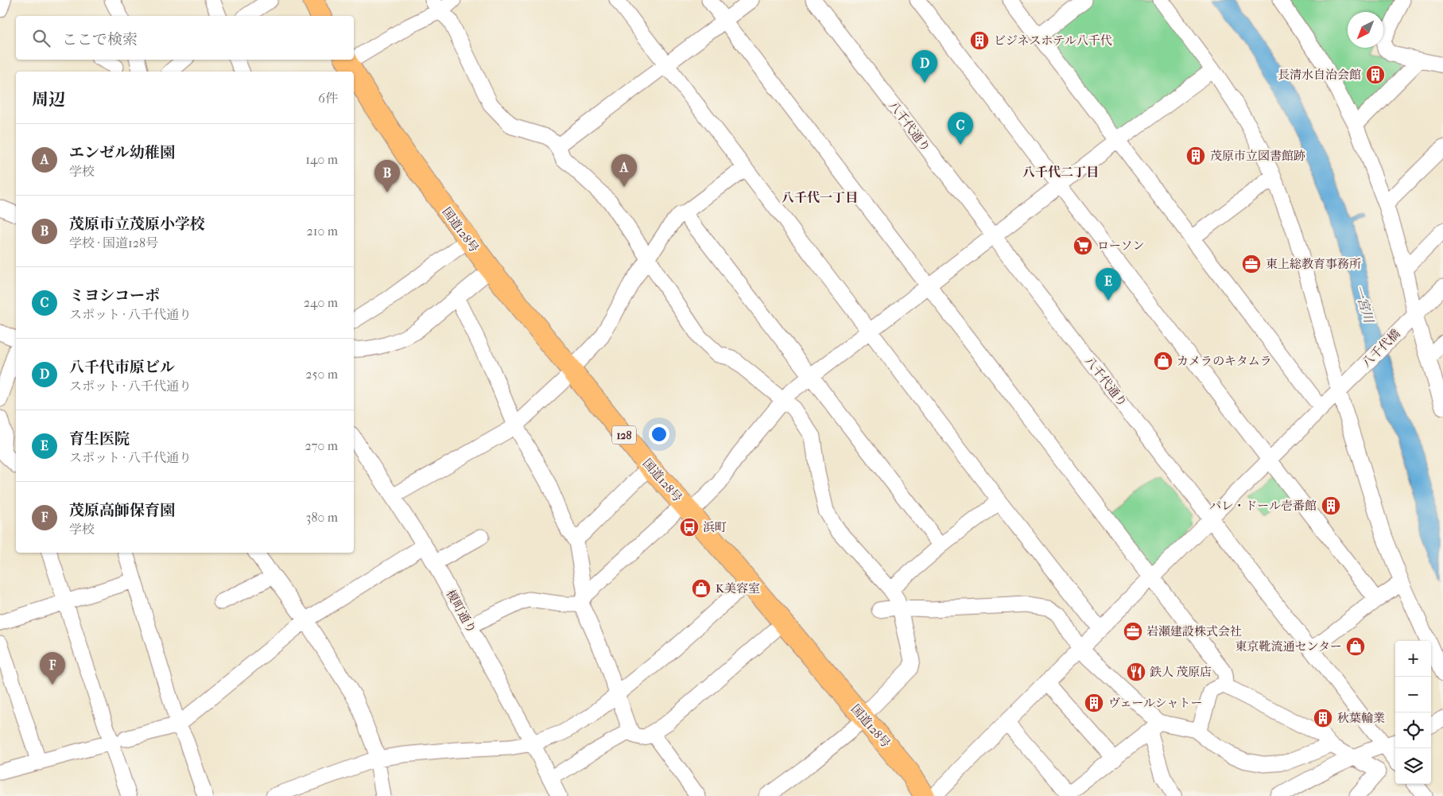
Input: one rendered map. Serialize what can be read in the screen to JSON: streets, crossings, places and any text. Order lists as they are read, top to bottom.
{
  "streets": {
    "highway": ["国道128号", "128"],
    "street": ["八千代通り", "八千代橋", "榎町通り"]
  },
  "crossings": [
    ["八千代通り", "八千代橋"]
  ],
  "districts": ["八千代二丁目", "八千代一丁目"],
  "water": ["一宮川"],
  "places": {
    "building": [
      "ビジネスホテル八千代",
      "長清水自治会館",
      "茂原市立図書館跡",
      "パレ・ドール壱番館",
      "ヴェールシャトー",
      "秋葉輪業"
    ],
    "supermarket": ["ローソン"],
    "office": ["東上総教育事務所", "岩瀬建設株式会社"],
    "shop": ["カメラのキタムラ", "K美容室", "東京靴流通センター"],
    "bus stop": ["浜町"],
    "restaurant": ["鉄人 茂原店"]
  },
  "north": "bottom left",
  "page": {
    "search": "ここで検索",
    "pins": [
      "D",
      "C",
      "A",
      "B",
      "E",
      "F"
    ],
    "heading": ["周辺", "6件"],
    "list": [
      {
        "mark": "A",
        "name": "エンゼル幼稚園",
        "note": "学校",
        "value": "140 m"
      },
      {
        "mark": "B",
        "name": "茂原市立茂原小学校",
        "note": "学校 · 国道128号",
        "value": "210 m"
      },
      {
        "mark": "C",
        "name": "ミヨシコーポ",
        "note": "スポット · 八千代通り",
        "value": "240 m"
      },
      {
        "mark": "D",
        "name": "八千代市原ビル",
        "note": "スポット · 八千代通り",
        "value": "250 m"
      },
      {
        "mark": "E",
        "name": "育生医院",
        "note": "スポット · 八千代通り",
        "value": "270 m"
      },
      {
        "mark": "F",
        "name": "茂原高師保育園",
        "note": "学校",
        "value": "380 m"
      }
    ],
    "map_buttons": ["+", "−"]
  }
}
